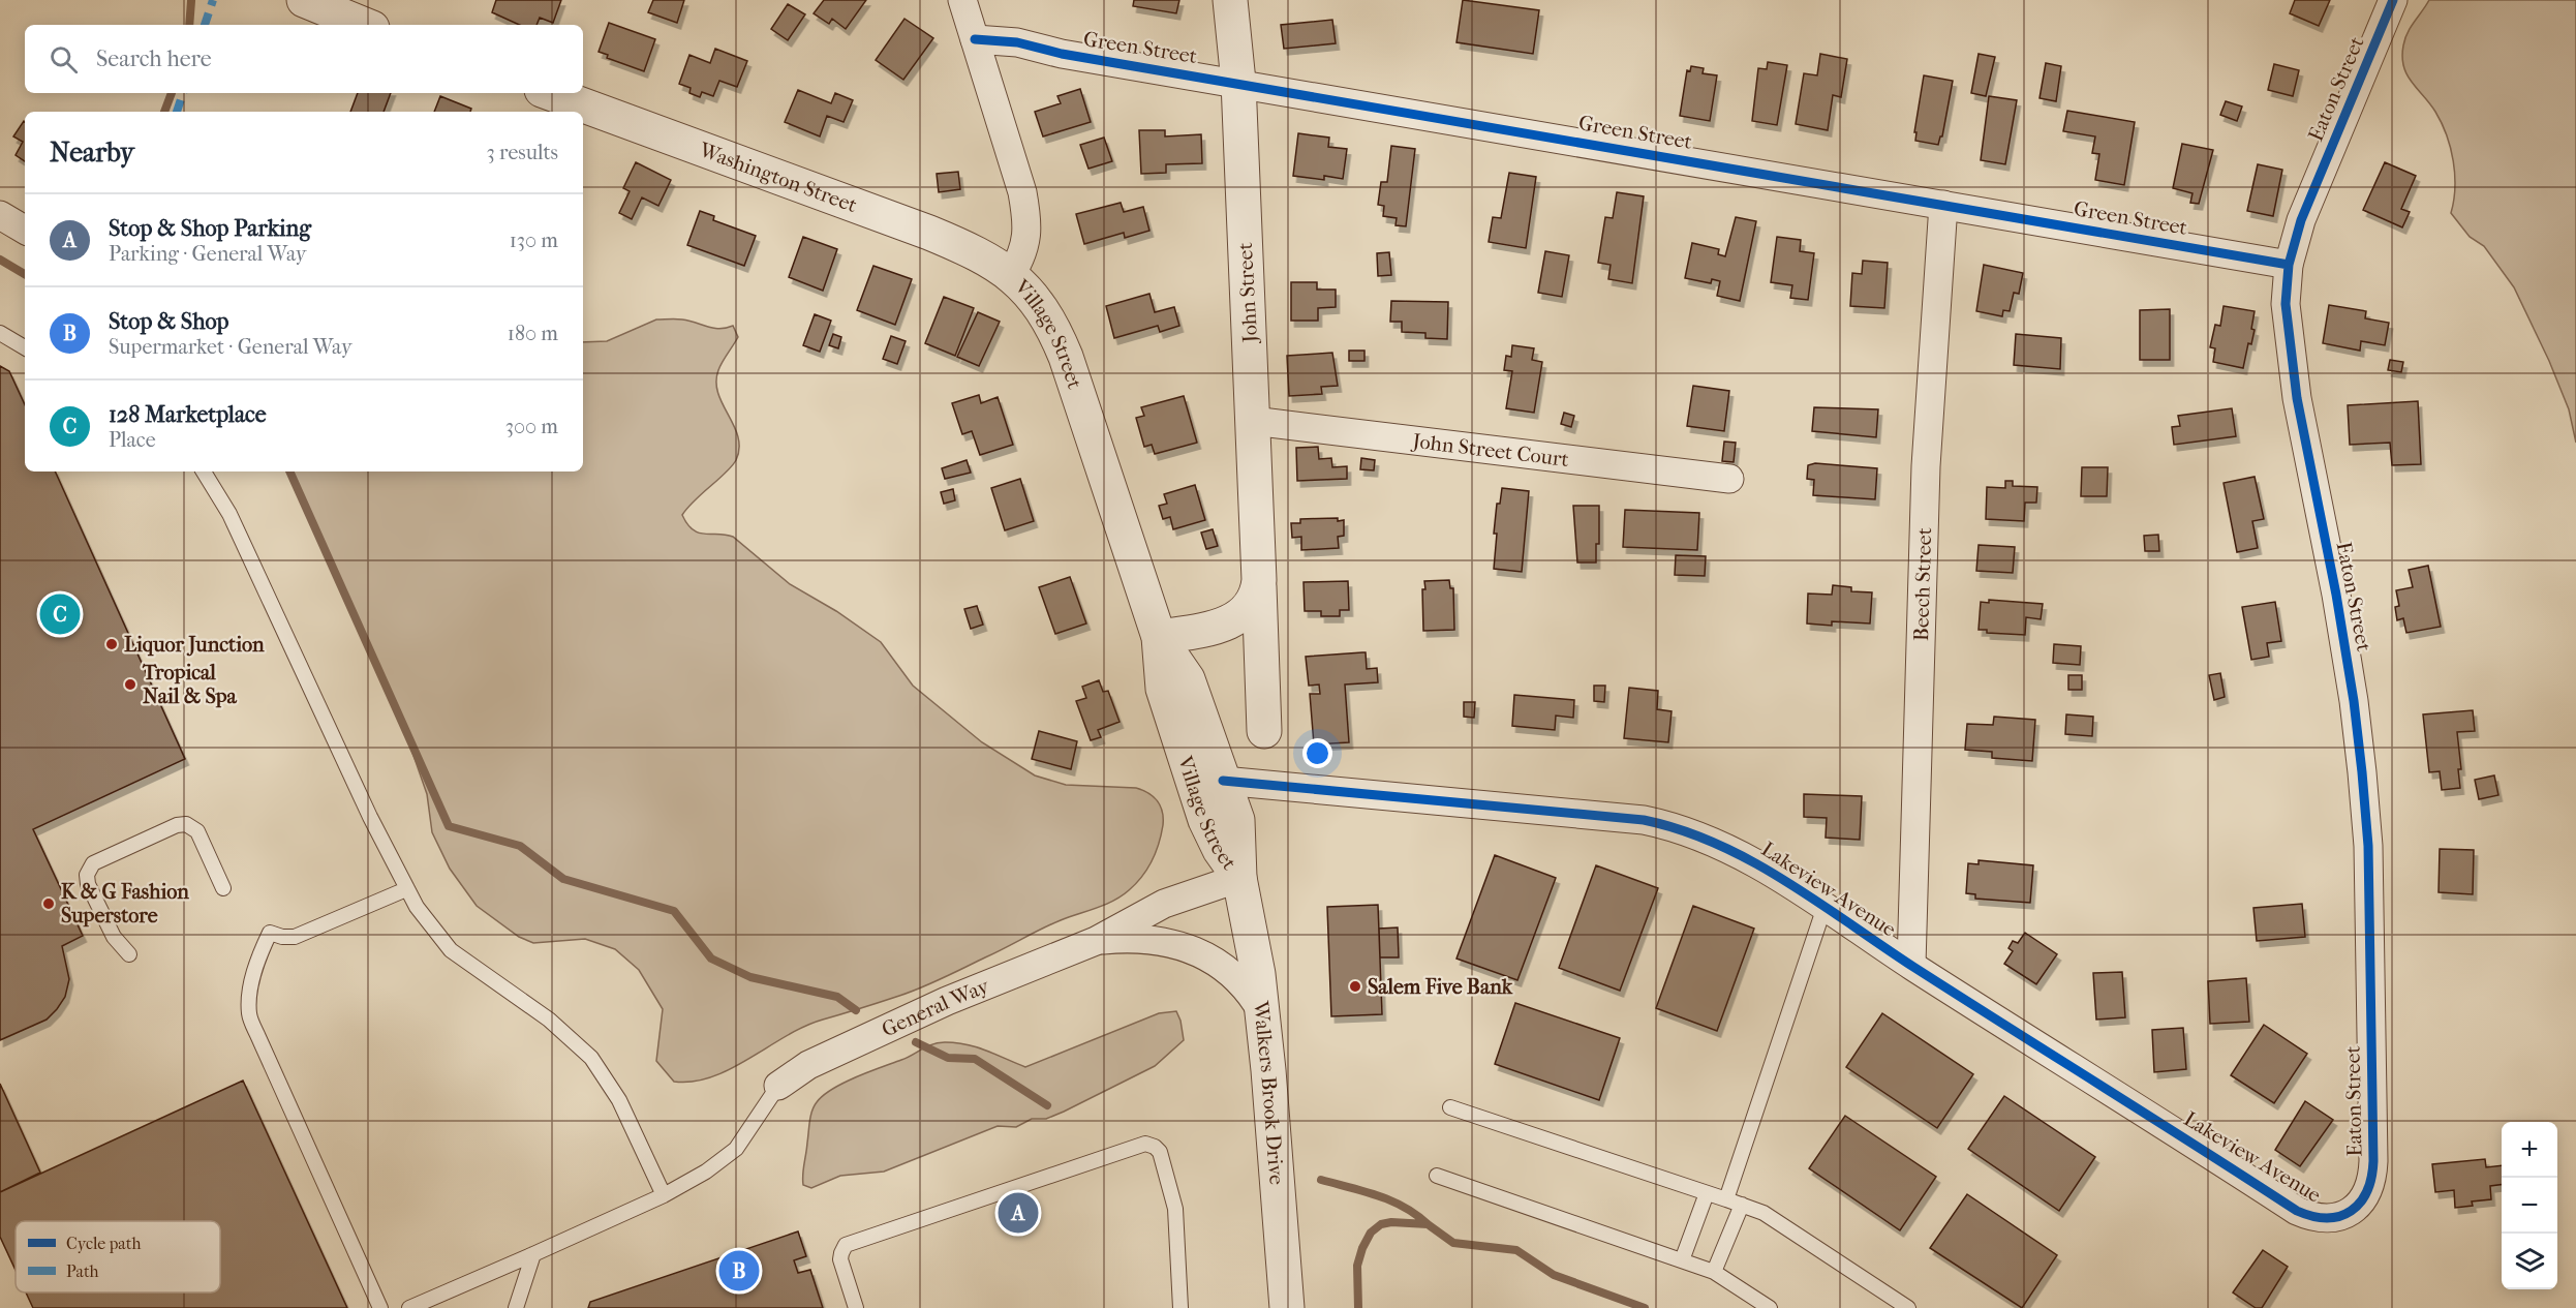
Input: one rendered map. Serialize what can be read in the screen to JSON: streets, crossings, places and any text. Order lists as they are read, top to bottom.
{
  "streets": {
    "street": [
      "Green Street",
      "Eaton Street",
      "Washington Street",
      "John Street",
      "Village Street",
      "John Street Court",
      "Beech Street",
      "Lakeview Avenue",
      "General Way",
      "Walkers Brook Drive"
    ]
  },
  "crossings": [
    ["Green Street", "Eaton Street"],
    ["Green Street", "John Street"],
    ["Green Street", "Village Street"],
    ["Green Street", "Beech Street"],
    ["Eaton Street", "Lakeview Avenue"],
    ["Washington Street", "Village Street"],
    ["John Street", "John Street Court"],
    ["Village Street", "Lakeview Avenue"],
    ["Village Street", "General Way"],
    ["Village Street", "Walkers Brook Drive"],
    ["Beech Street", "Lakeview Avenue"],
    ["General Way", "Walkers Brook Drive"]
  ],
  "places": [
    "Liquor Junction",
    "Tropical Nail & Spa",
    "K & G Fashion Superstore",
    "Salem Five Bank"
  ],
  "legend": ["Cycle path", "Path"],
  "page": {
    "search": "Search here",
    "heading": ["Nearby", "3 results"],
    "list": [
      {
        "mark": "A",
        "name": "Stop & Shop Parking",
        "note": "Parking · General Way",
        "value": "130 m"
      },
      {
        "mark": "B",
        "name": "Stop & Shop",
        "note": "Supermarket · General Way",
        "value": "180 m"
      },
      {
        "mark": "C",
        "name": "128 Marketplace",
        "note": "Place",
        "value": "300 m"
      }
    ],
    "pins": ["C", "A", "B"],
    "map_buttons": ["+", "−"]
  }
}
